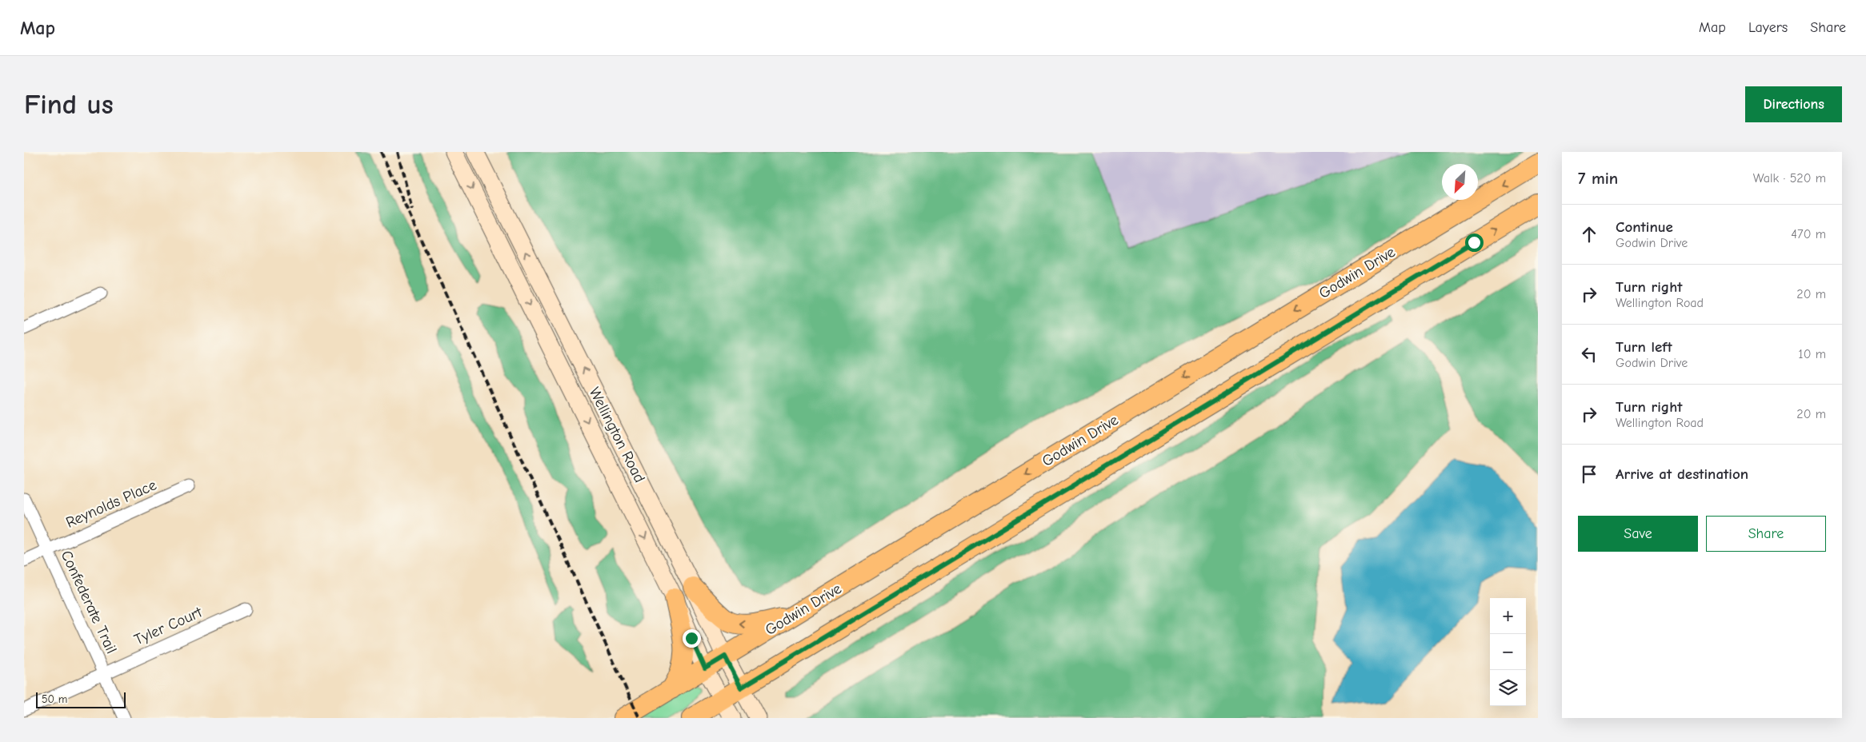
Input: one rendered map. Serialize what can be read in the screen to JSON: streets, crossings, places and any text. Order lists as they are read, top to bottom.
{
  "streets": {
    "main road": ["Godwin Drive", "Wellington Road"],
    "street": ["Reynolds Place", "Confederate Trail", "Tyler Court"]
  },
  "crossings": [
    ["Godwin Drive", "Wellington Road"],
    ["Reynolds Place", "Confederate Trail"],
    ["Confederate Trail", "Tyler Court"]
  ],
  "scale_bar": "50 m",
  "north": "bottom left",
  "page": {
    "header": "Map",
    "nav": ["Map", "Layers", "Share"],
    "buttons": [
      "Directions",
      ["Save", "Share"]
    ],
    "title": "Find us",
    "heading": ["7 min", "Walk · 520 m"],
    "list": [
      ["Continue", "Godwin Drive", "470 m"],
      ["Turn right", "Wellington Road", "20 m"],
      ["Turn left", "Godwin Drive", "10 m"],
      ["Turn right", "Wellington Road", "20 m"],
      "Arrive at destination"
    ],
    "map_buttons": ["+", "−"],
    "scale": "50 m"
  }
}
